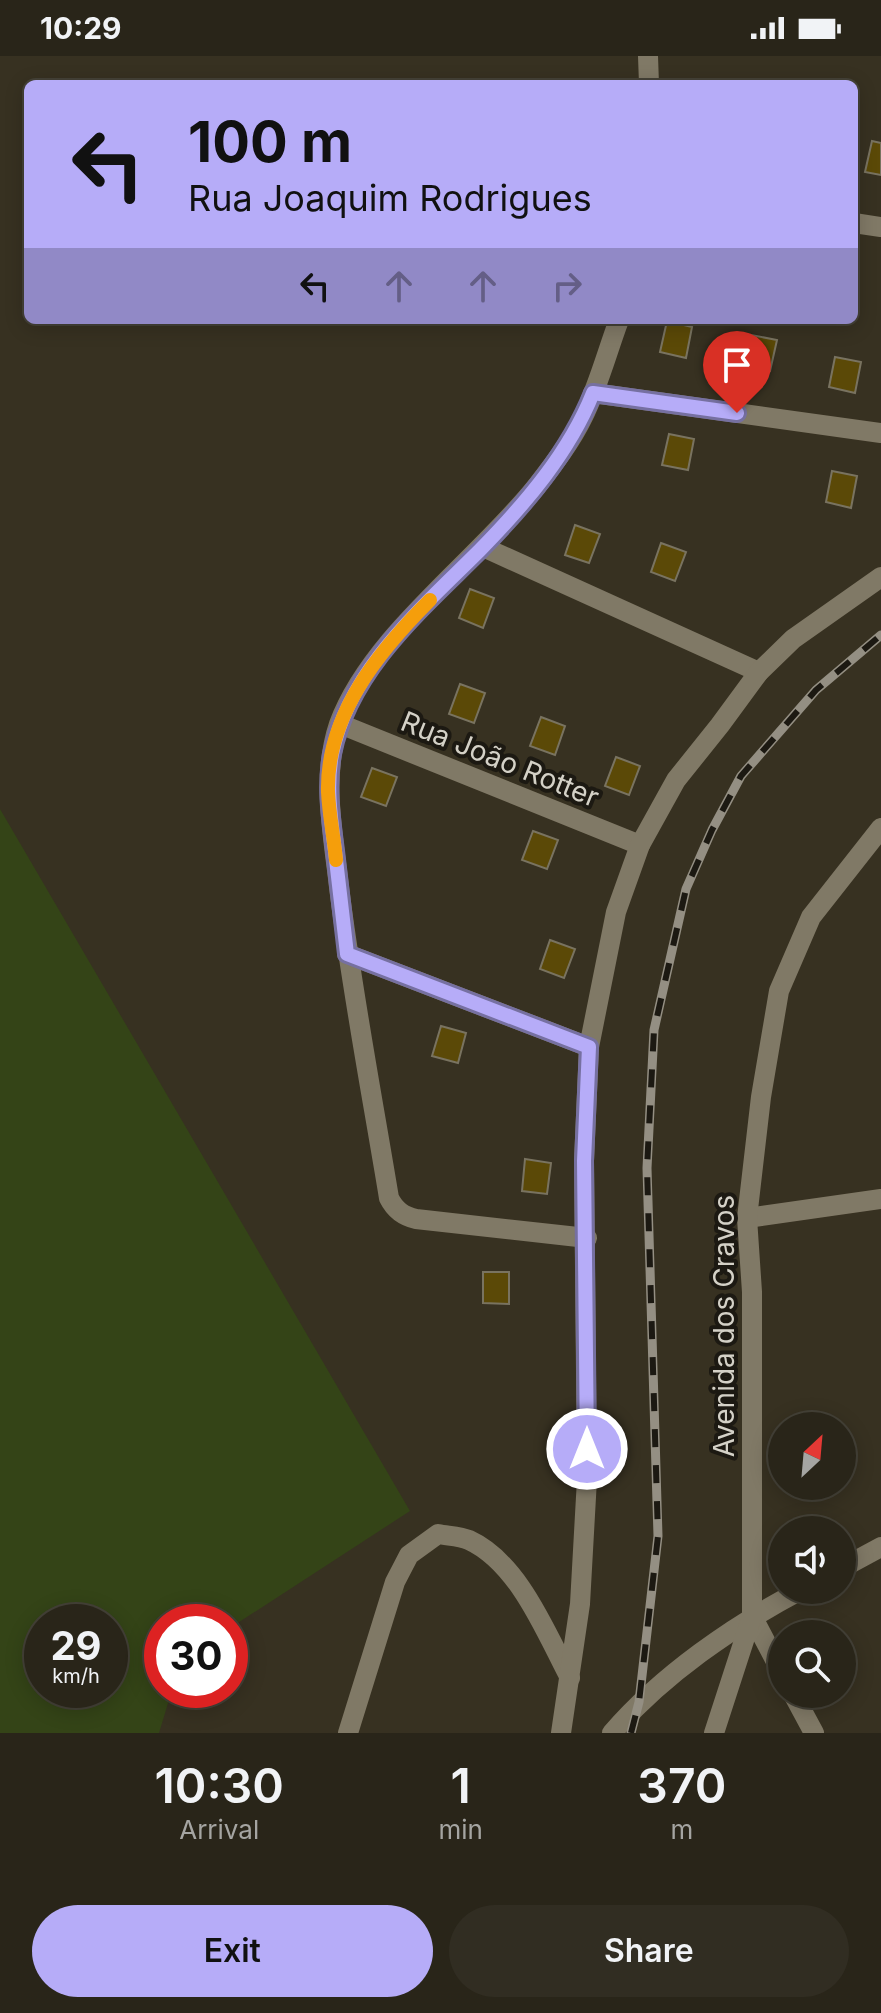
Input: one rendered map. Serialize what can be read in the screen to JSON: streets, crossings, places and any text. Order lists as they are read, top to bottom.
{
  "streets": {
    "street": ["Rua João Rotter", "Avenida dos Cravos"]
  },
  "north": "top right",
  "page": {
    "status": "10:29",
    "turn": ["100 m", "Rua Joaquim Rodrigues"],
    "speed": "29 km/h",
    "limit": "30",
    "eta": [
      "10:30",
      "Arrival",
      "1",
      "min",
      "370",
      "m"
    ],
    "buttons": ["Exit", "Share"]
  }
}
